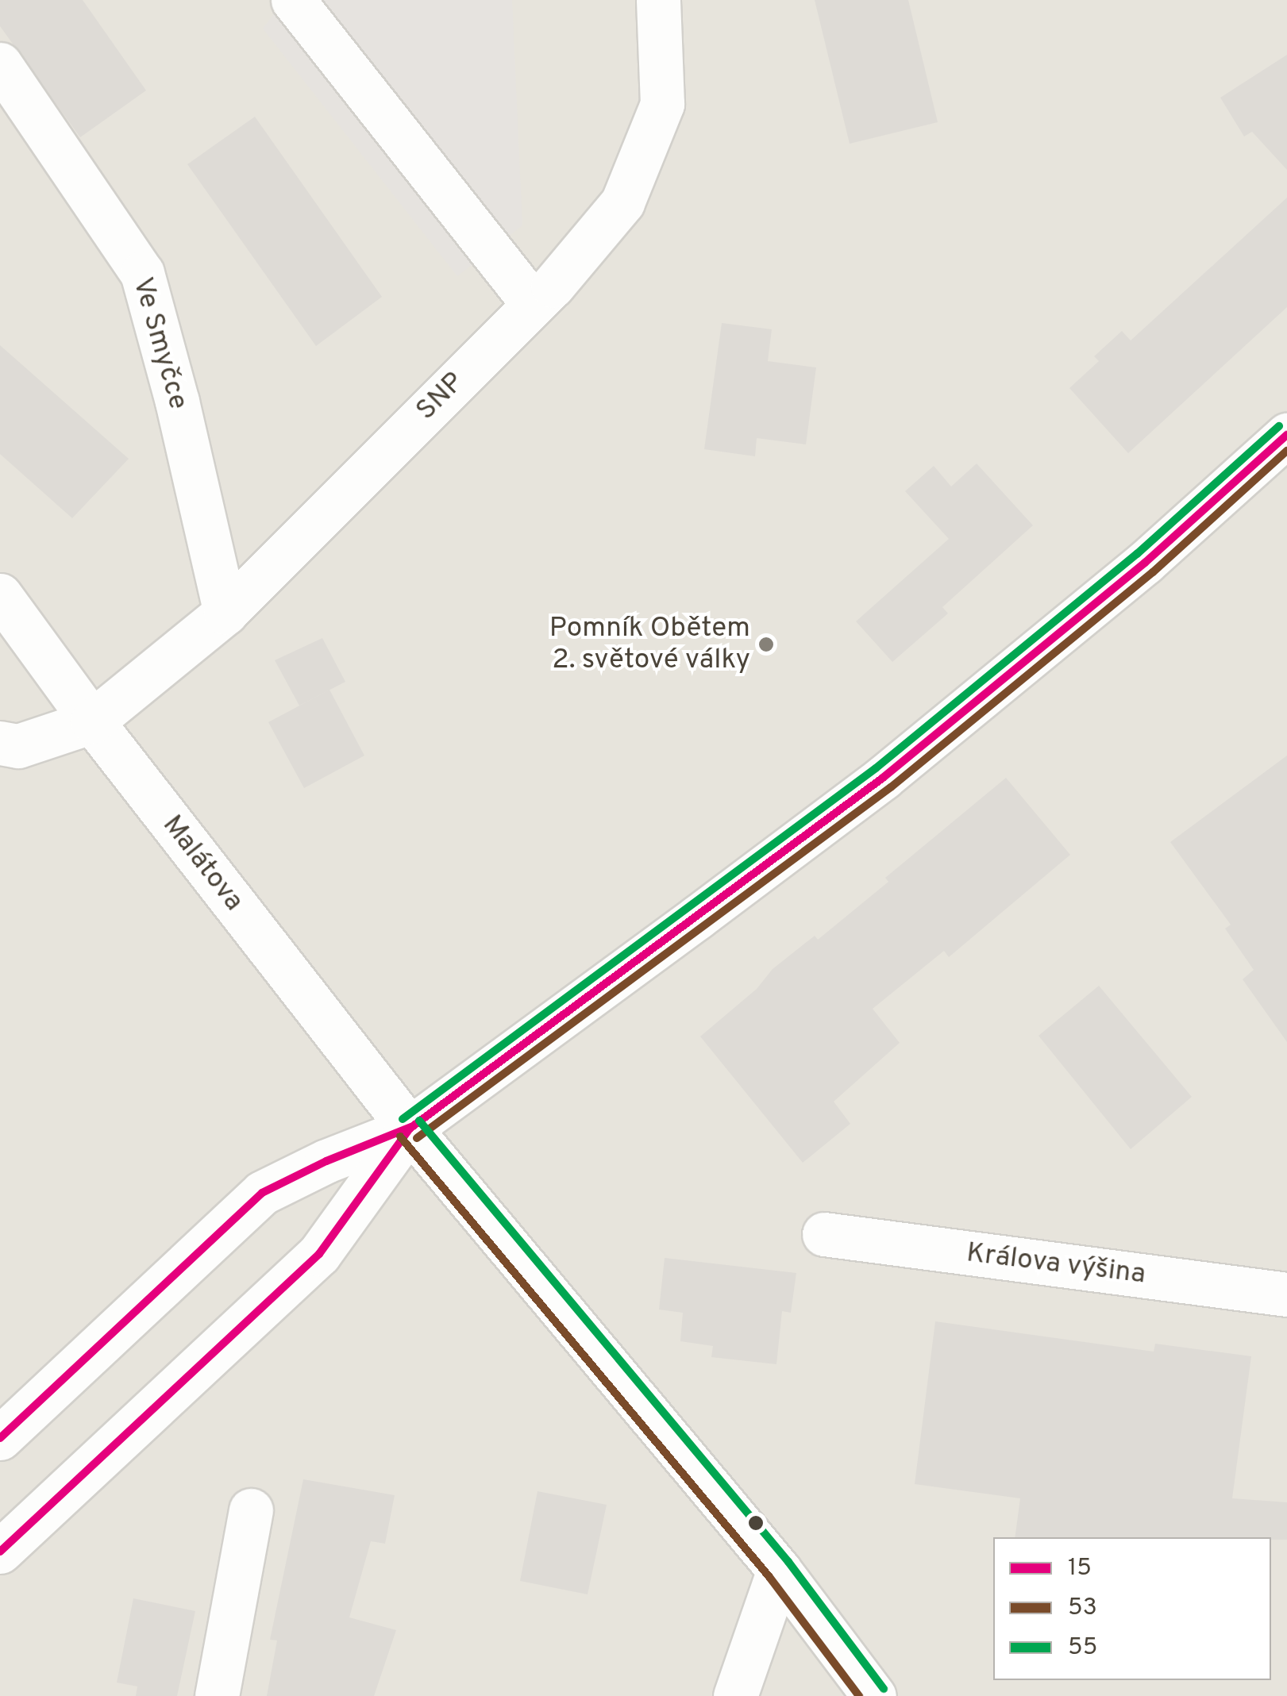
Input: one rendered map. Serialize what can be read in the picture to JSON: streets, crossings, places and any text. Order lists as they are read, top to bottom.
{
  "streets": {
    "street": [
      "Ve Smyčce",
      "SNP",
      "Malátova",
      "Králova výšina"
    ]
  },
  "crossings": [
    ["Ve Smyčce", "SNP"],
    ["SNP", "Malátova"]
  ],
  "places": ["Pomník Obětem 2. světové války"],
  "lines": ["transit line 55", "transit line 15", "transit line 53"],
  "legend": ["15", "53", "55"]
}
